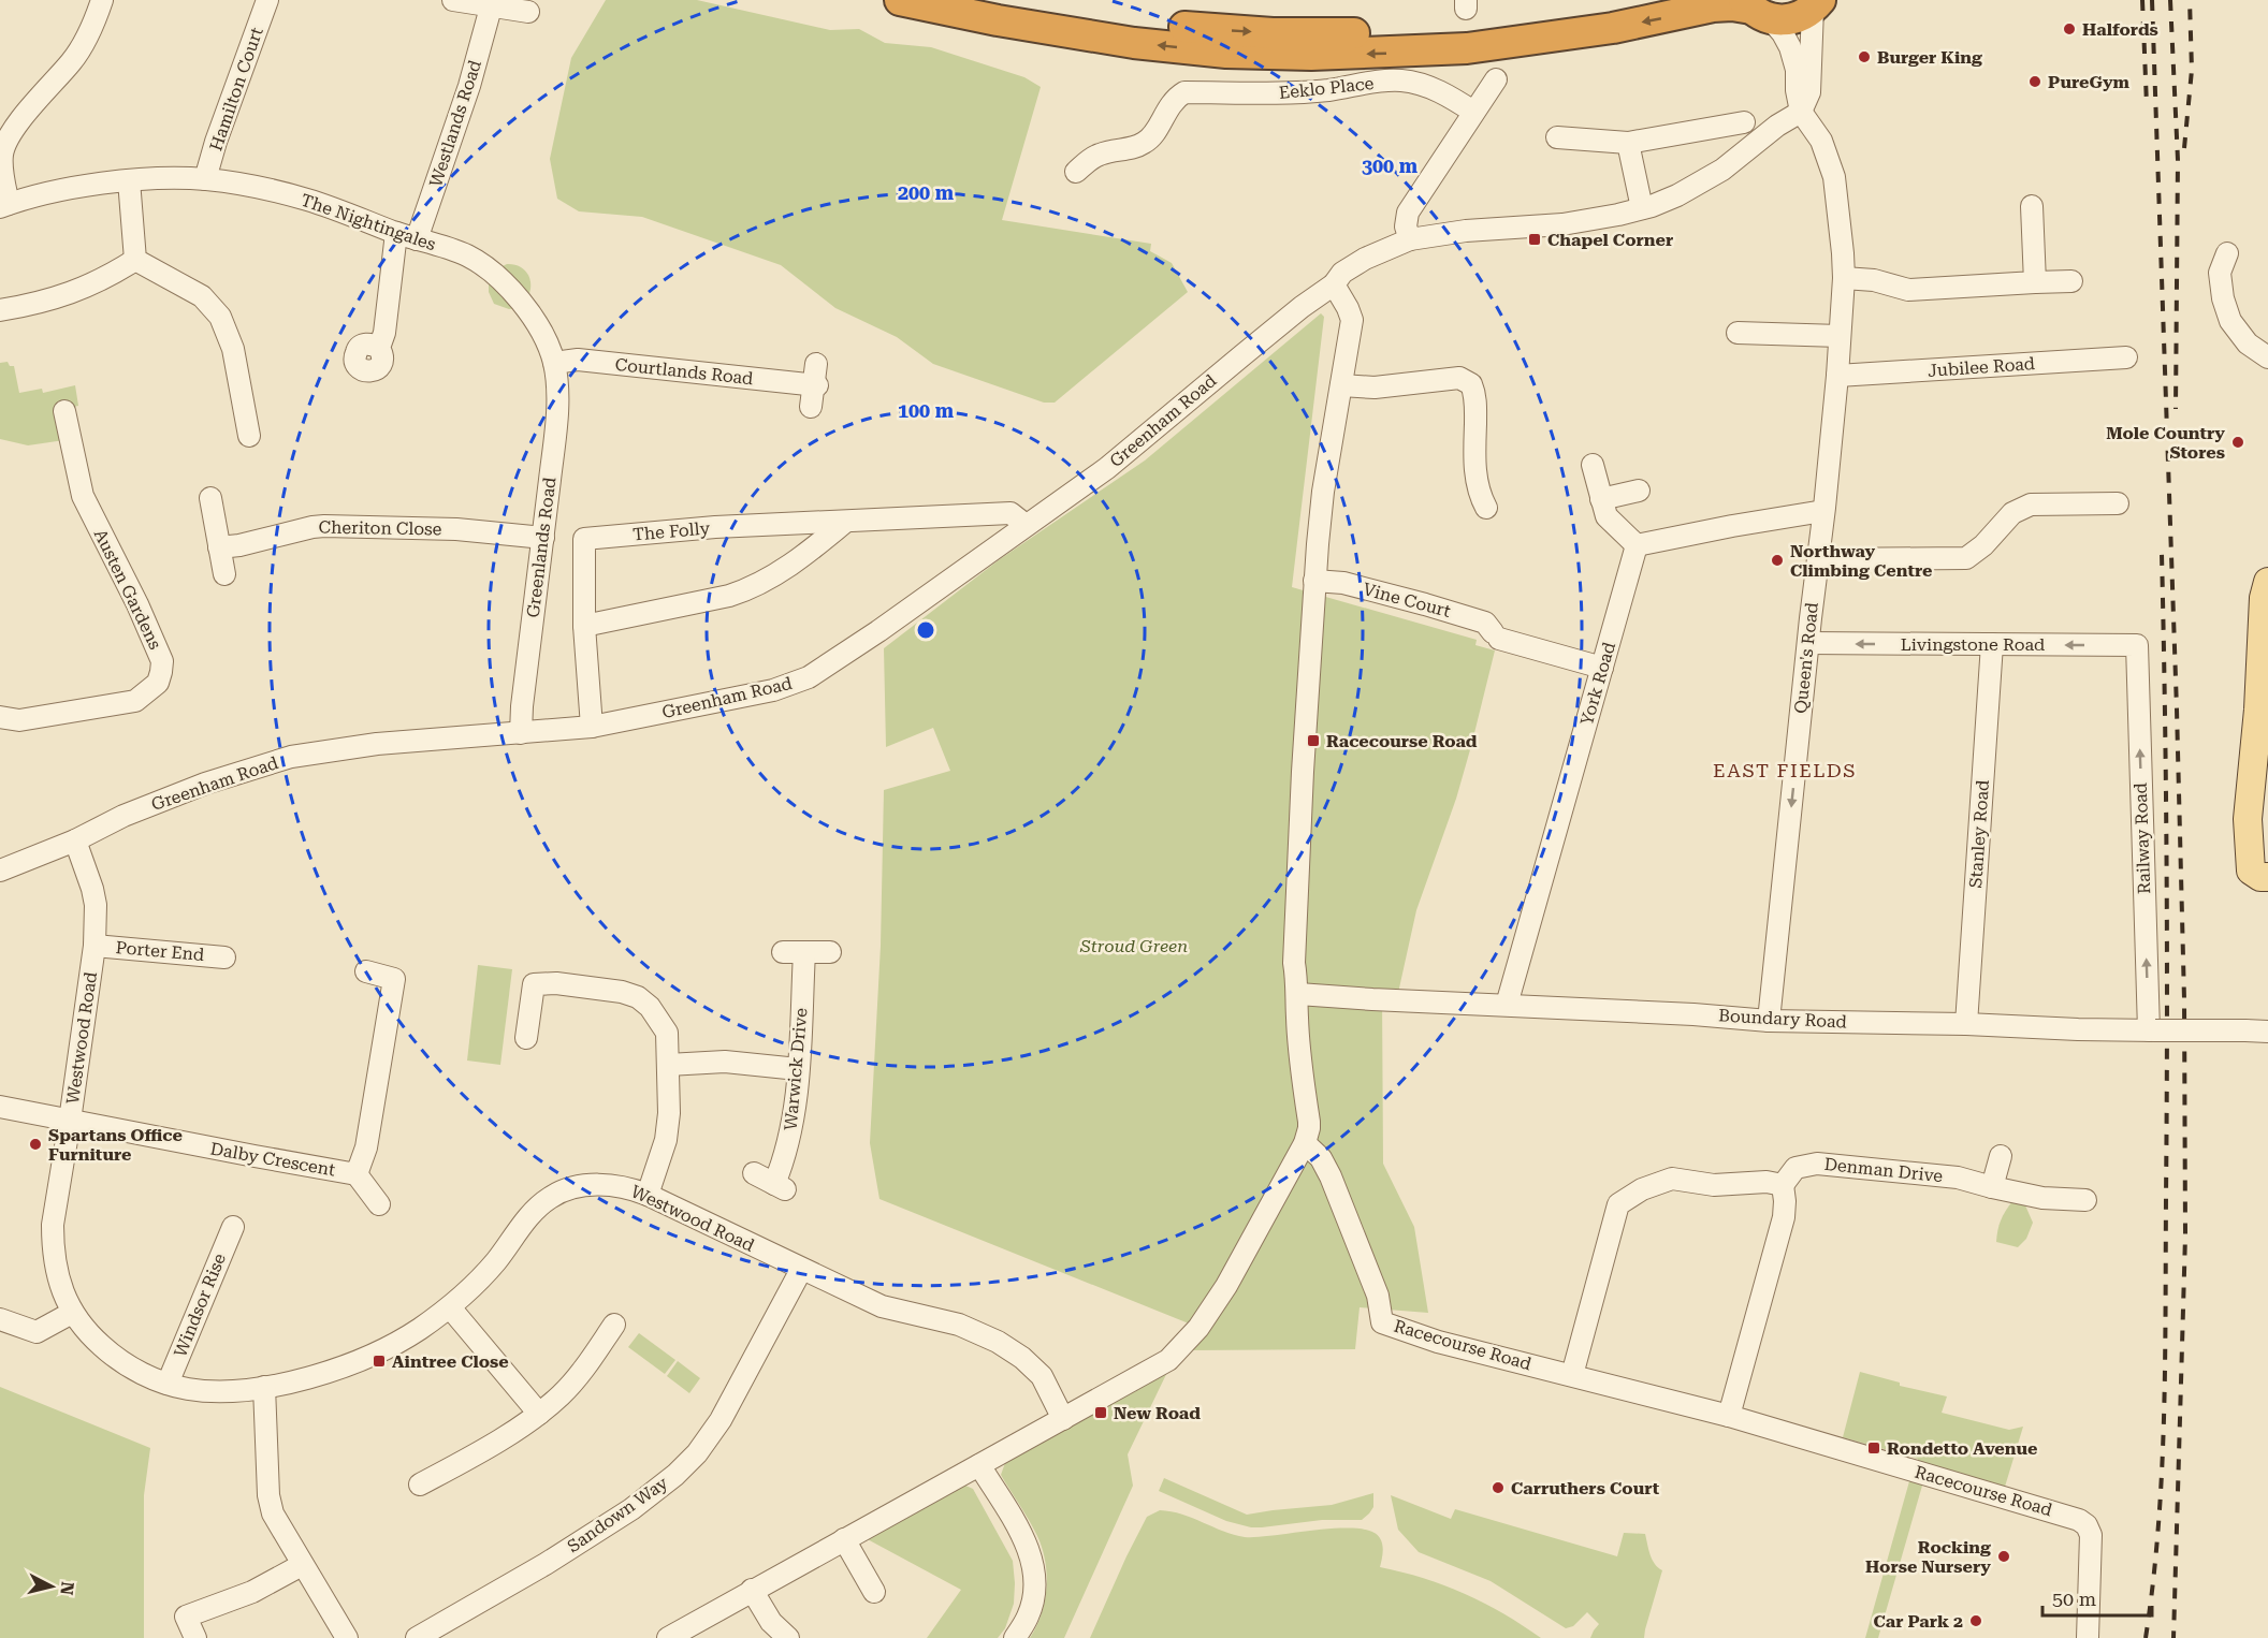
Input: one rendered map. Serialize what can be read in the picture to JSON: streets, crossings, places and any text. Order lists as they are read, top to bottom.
{
  "streets": {
    "street": [
      "Eeklo Place",
      "Hamilton Court",
      "Westlands Road",
      "The Nightingales",
      "Jubilee Road",
      "Courtlands Road",
      "Greenham Road",
      "Cheriton Close",
      "The Folly",
      "Greenlands Road",
      "Austen Gardens",
      "Vine Court",
      "Livingstone Road",
      "Queen's Road",
      "York Road",
      "Stanley Road",
      "Railway Road",
      "Porter End",
      "Boundary Road",
      "Westwood Road",
      "Warwick Drive",
      "Dalby Crescent",
      "Denman Drive",
      "Windsor Rise",
      "Racecourse Road",
      "Sandown Way"
    ]
  },
  "crossings": [
    ["Hamilton Court", "The Nightingales"],
    ["Westlands Road", "The Nightingales"],
    ["The Nightingales", "Courtlands Road"],
    ["The Nightingales", "Greenlands Road"],
    ["Jubilee Road", "Queen's Road"],
    ["Courtlands Road", "Greenlands Road"],
    ["Greenham Road", "The Folly"],
    ["Greenham Road", "Greenlands Road"],
    ["Greenham Road", "Queen's Road"],
    ["Greenham Road", "Westwood Road"],
    ["Cheriton Close", "Greenlands Road"],
    ["Vine Court", "York Road"],
    ["Livingstone Road", "Queen's Road"],
    ["Livingstone Road", "Stanley Road"],
    ["Livingstone Road", "Railway Road"],
    ["Queen's Road", "Boundary Road"],
    ["York Road", "Boundary Road"],
    ["Stanley Road", "Boundary Road"],
    ["Railway Road", "Boundary Road"],
    ["Porter End", "Westwood Road"],
    ["Westwood Road", "Dalby Crescent"],
    ["Westwood Road", "Windsor Rise"],
    ["Westwood Road", "Sandown Way"]
  ],
  "one_way": ["Queen's Road", "Railway Road"],
  "districts": ["EAST FIELDS"],
  "parks": ["Stroud Green"],
  "places": {
    "other": [
      "Halfords",
      "Burger King",
      "PureGym",
      "Mole Country Stores",
      "Northway Climbing Centre",
      "Spartans Office Furniture",
      "Carruthers Court",
      "Rocking Horse Nursery",
      "Car Park 2"
    ],
    "transit": [
      "Chapel Corner",
      "Racecourse Road",
      "Aintree Close",
      "New Road",
      "Rondetto Avenue"
    ]
  },
  "scale_bar": "50 m",
  "north": "right",
  "rings": ["300 m", "200 m", "100 m"]
}
